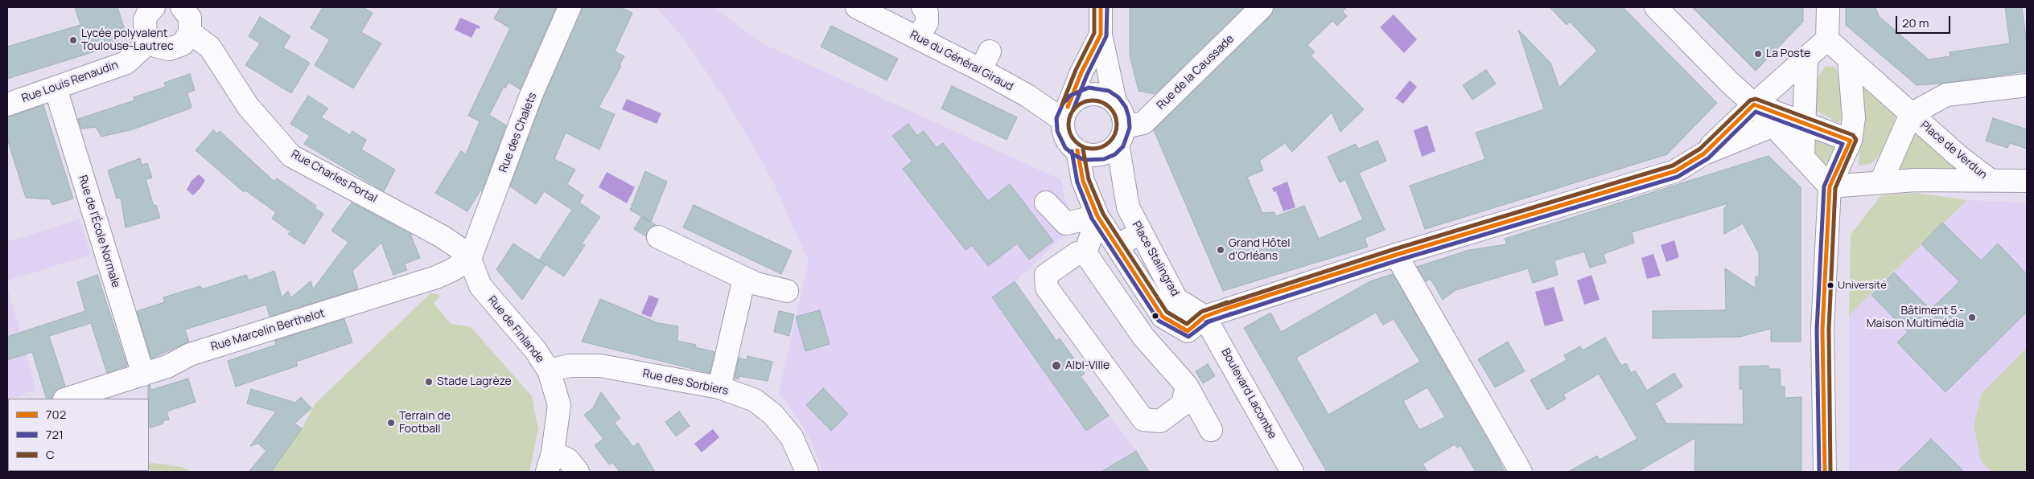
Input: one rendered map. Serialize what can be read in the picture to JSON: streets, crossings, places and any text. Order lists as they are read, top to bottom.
{
  "streets": {
    "street": [
      "Rue du Général Giraud",
      "Rue de la Caussade",
      "Rue Louis Renaudin",
      "Rue des Chalets",
      "Place de Verdun",
      "Rue Charles Portal",
      "Rue de l'École Normale",
      "Place Stalingrad",
      "Rue de Finlande",
      "Rue Marcelin Berthelot",
      "Rue des Sorbiers",
      "Boulevard Lacombe"
    ]
  },
  "crossings": [
    ["Rue du Général Giraud", "Rue de la Caussade"],
    ["Rue du Général Giraud", "Place Stalingrad"],
    ["Rue de la Caussade", "Place Stalingrad"],
    ["Rue Louis Renaudin", "Rue de l'École Normale"],
    ["Rue des Chalets", "Rue Charles Portal"],
    ["Rue des Chalets", "Rue de Finlande"],
    ["Rue des Chalets", "Rue Marcelin Berthelot"],
    ["Rue Charles Portal", "Rue de Finlande"],
    ["Rue Charles Portal", "Rue Marcelin Berthelot"],
    ["Rue de l'École Normale", "Rue Marcelin Berthelot"],
    ["Place Stalingrad", "Boulevard Lacombe"],
    ["Rue de Finlande", "Rue Marcelin Berthelot"],
    ["Rue de Finlande", "Rue des Sorbiers"]
  ],
  "places": [
    "Lycée polyvalent Toulouse-Lautrec",
    "La Poste",
    "Grand Hôtel d'Orléans",
    "Université",
    "Bâtiment 5 - Maison Multimédia",
    "Albi-Ville",
    "Stade Lagrèze",
    "Terrain de Football"
  ],
  "lines": ["transit line 702", "transit line 721", "transit line C"],
  "legend": ["702", "721", "C"],
  "scale_bar": "20 m"
}
